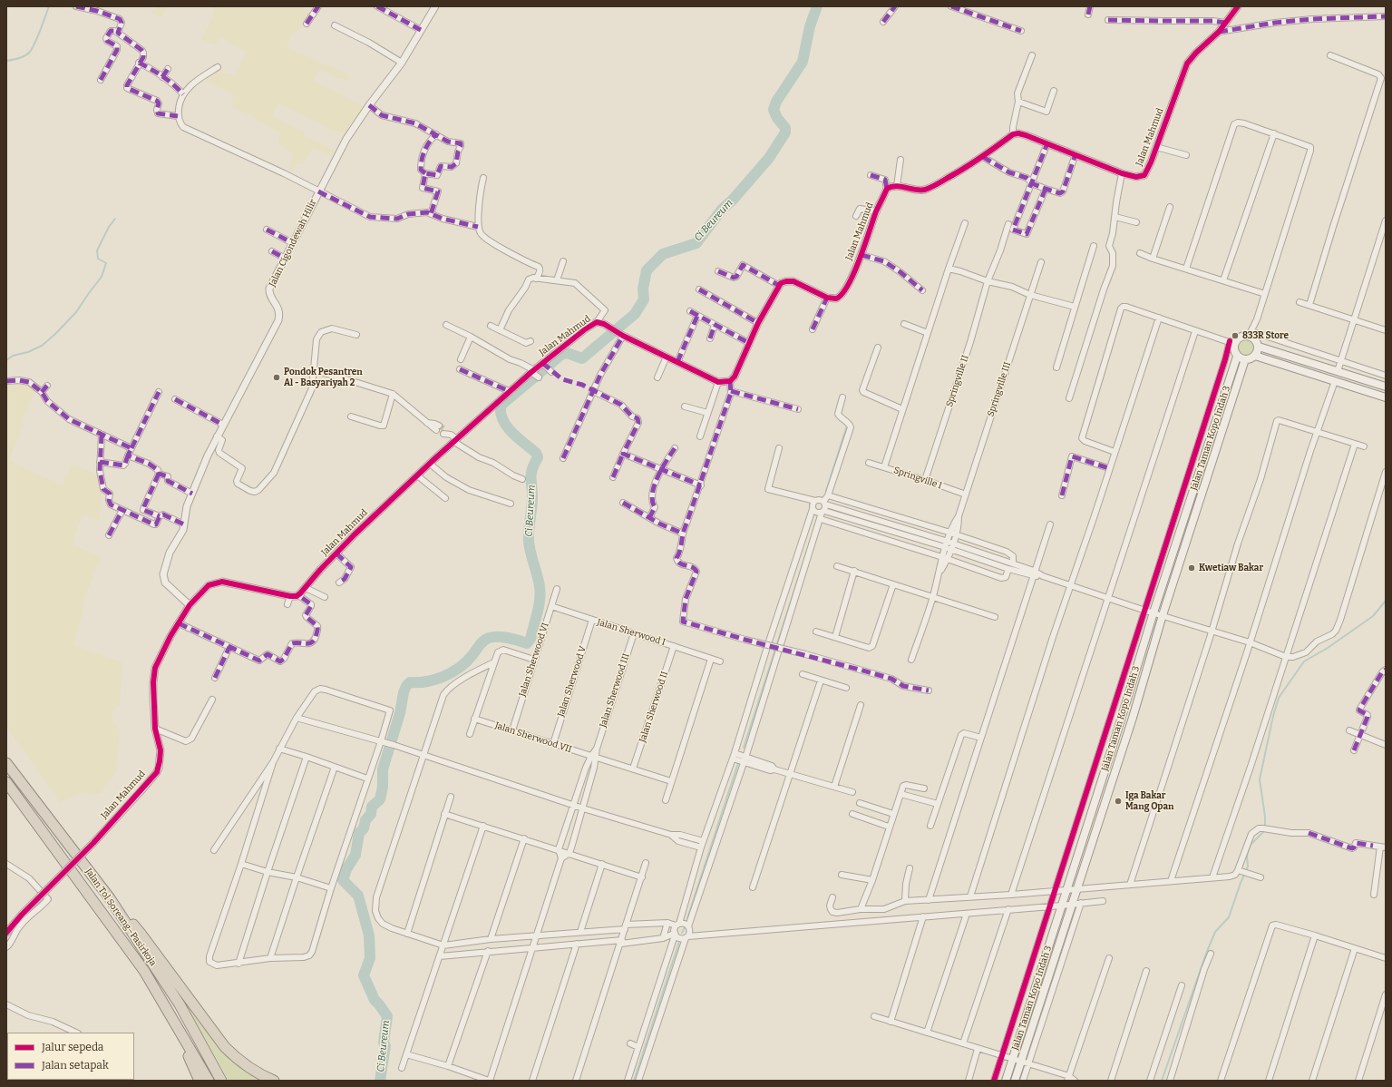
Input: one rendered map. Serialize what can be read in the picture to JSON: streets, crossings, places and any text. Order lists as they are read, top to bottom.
{
  "streets": {
    "highway": ["Jalan Tol Soreang–Pasirkoja"],
    "main road": ["Jalan Taman Kopo Indah 3"],
    "street": [
      "Jalan Mahmud",
      "Jalan Cigondewah Hilir",
      "Springville II",
      "Springville III",
      "Springville I",
      "Jalan Sherwood I",
      "Jalan Sherwood VI",
      "Jalan Sherwood V",
      "Jalan Sherwood III",
      "Jalan Sherwood II",
      "Jalan Sherwood VII"
    ]
  },
  "crossings": [
    ["Jalan Mahmud", "Jalan Cigondewah Hilir"],
    ["Springville II", "Springville I"],
    ["Springville III", "Springville I"],
    ["Jalan Sherwood I", "Jalan Sherwood VI"],
    ["Jalan Sherwood I", "Jalan Sherwood V"],
    ["Jalan Sherwood I", "Jalan Sherwood III"],
    ["Jalan Sherwood I", "Jalan Sherwood II"],
    ["Jalan Sherwood VI", "Jalan Sherwood VII"],
    ["Jalan Sherwood V", "Jalan Sherwood VII"],
    ["Jalan Sherwood III", "Jalan Sherwood VII"]
  ],
  "water": ["Ci Beureum"],
  "places": [
    "833R Store",
    "Pondok Pesantren Al - Basyariyah 2",
    "Kwetiaw Bakar",
    "Iga Bakar Mang Opan"
  ],
  "legend": ["Jalur sepeda", "Jalan setapak"]
}
